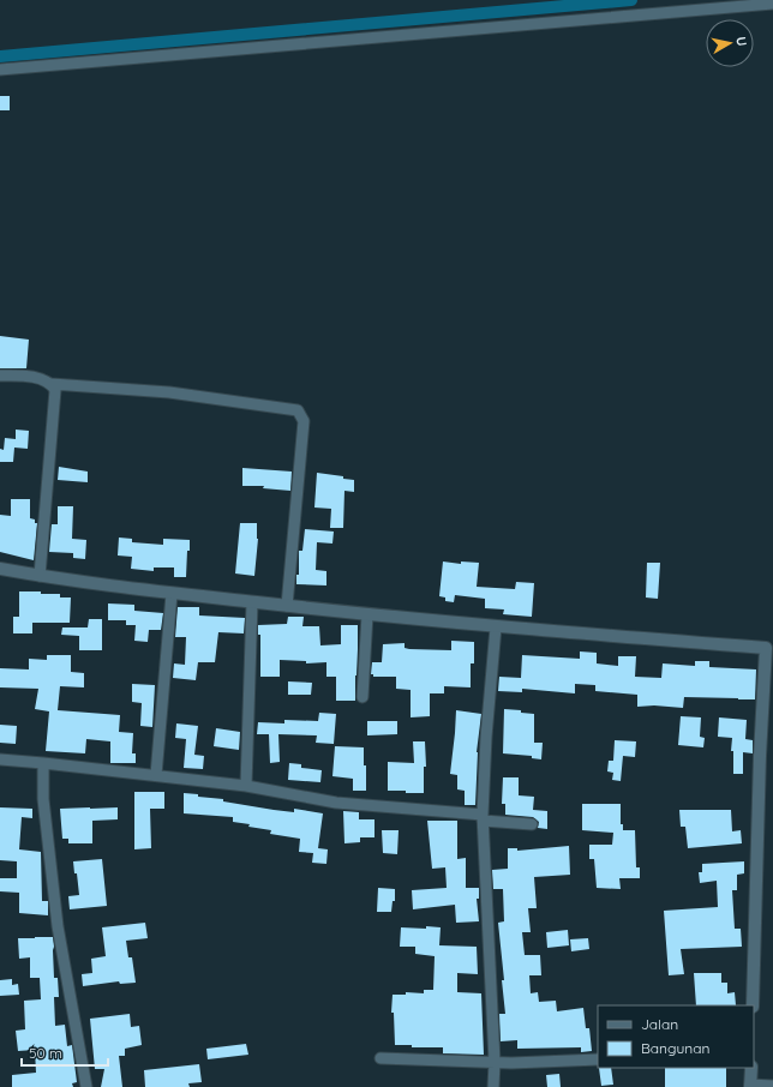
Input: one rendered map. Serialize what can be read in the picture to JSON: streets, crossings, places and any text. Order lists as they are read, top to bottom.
{
  "legend": ["Jalan", "Bangunan"],
  "scale_bar": "50 m",
  "north": "right"
}
